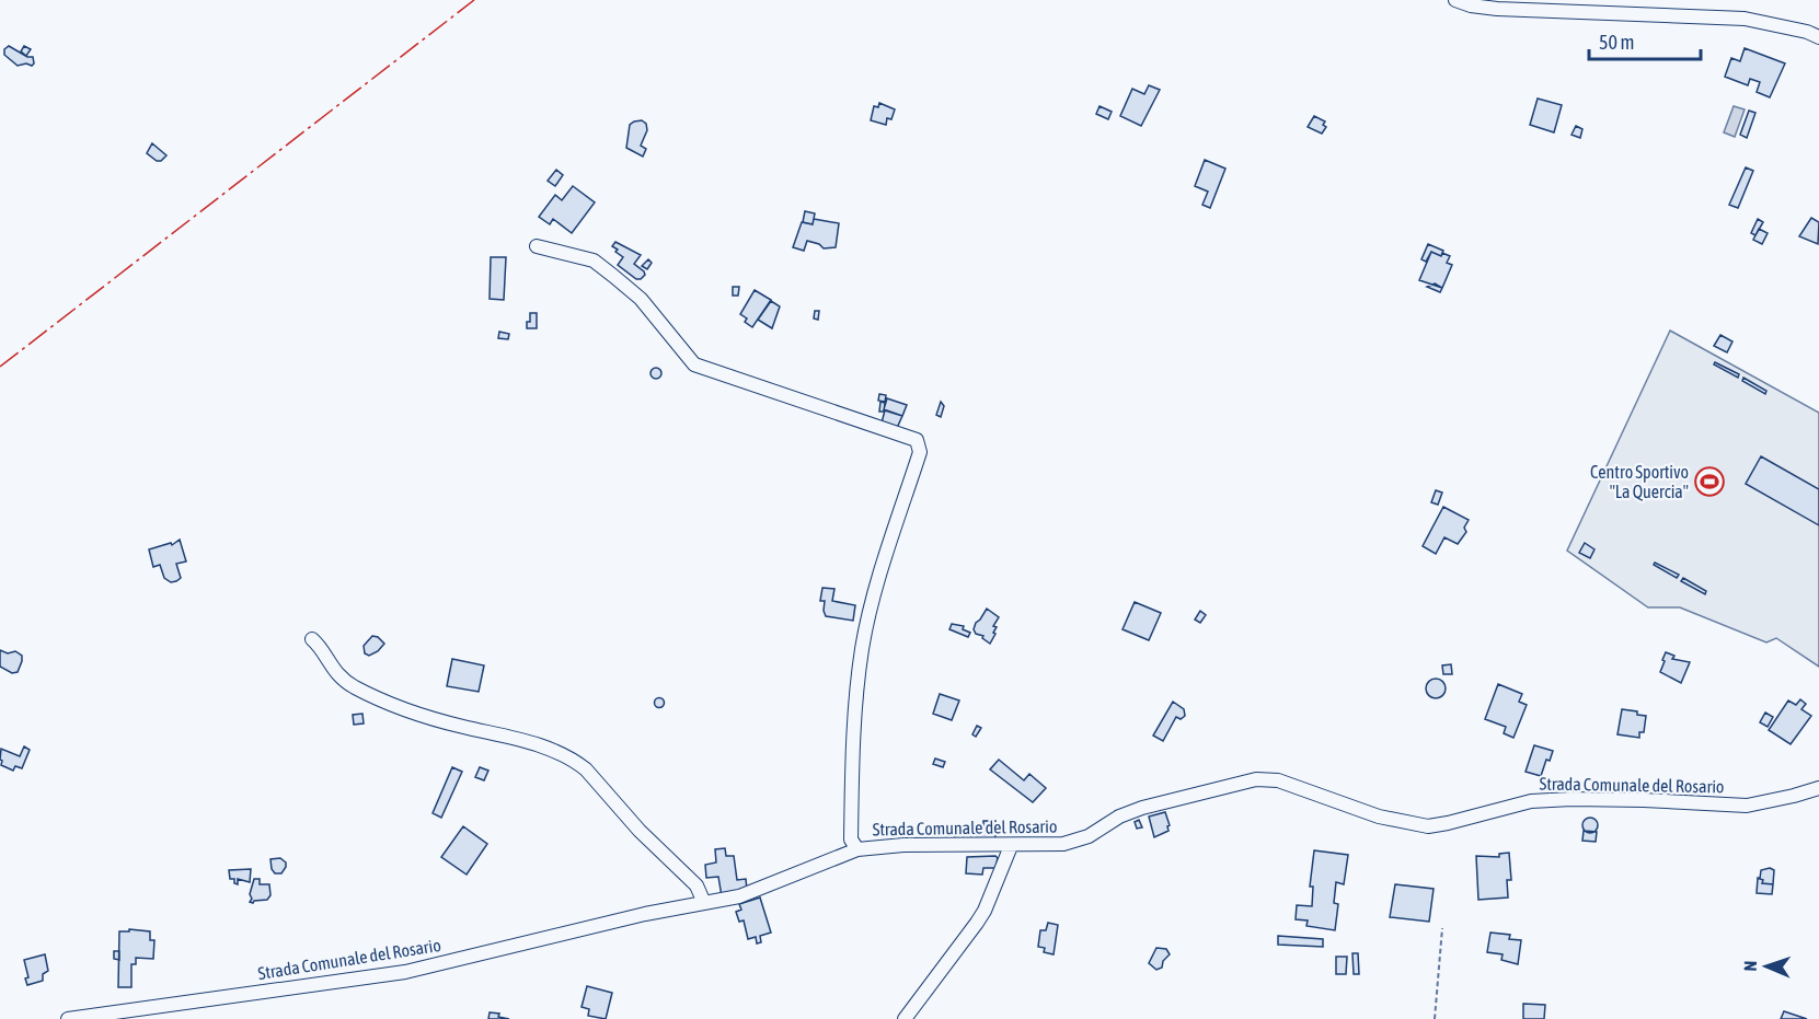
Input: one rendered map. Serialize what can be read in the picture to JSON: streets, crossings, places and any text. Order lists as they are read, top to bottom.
{
  "streets": {
    "street": ["Strada Comunale del Rosario"]
  },
  "places": {
    "sports": ["Centro Sportivo \"La Quercia\""]
  },
  "scale_bar": "50 m",
  "north": "left"
}
